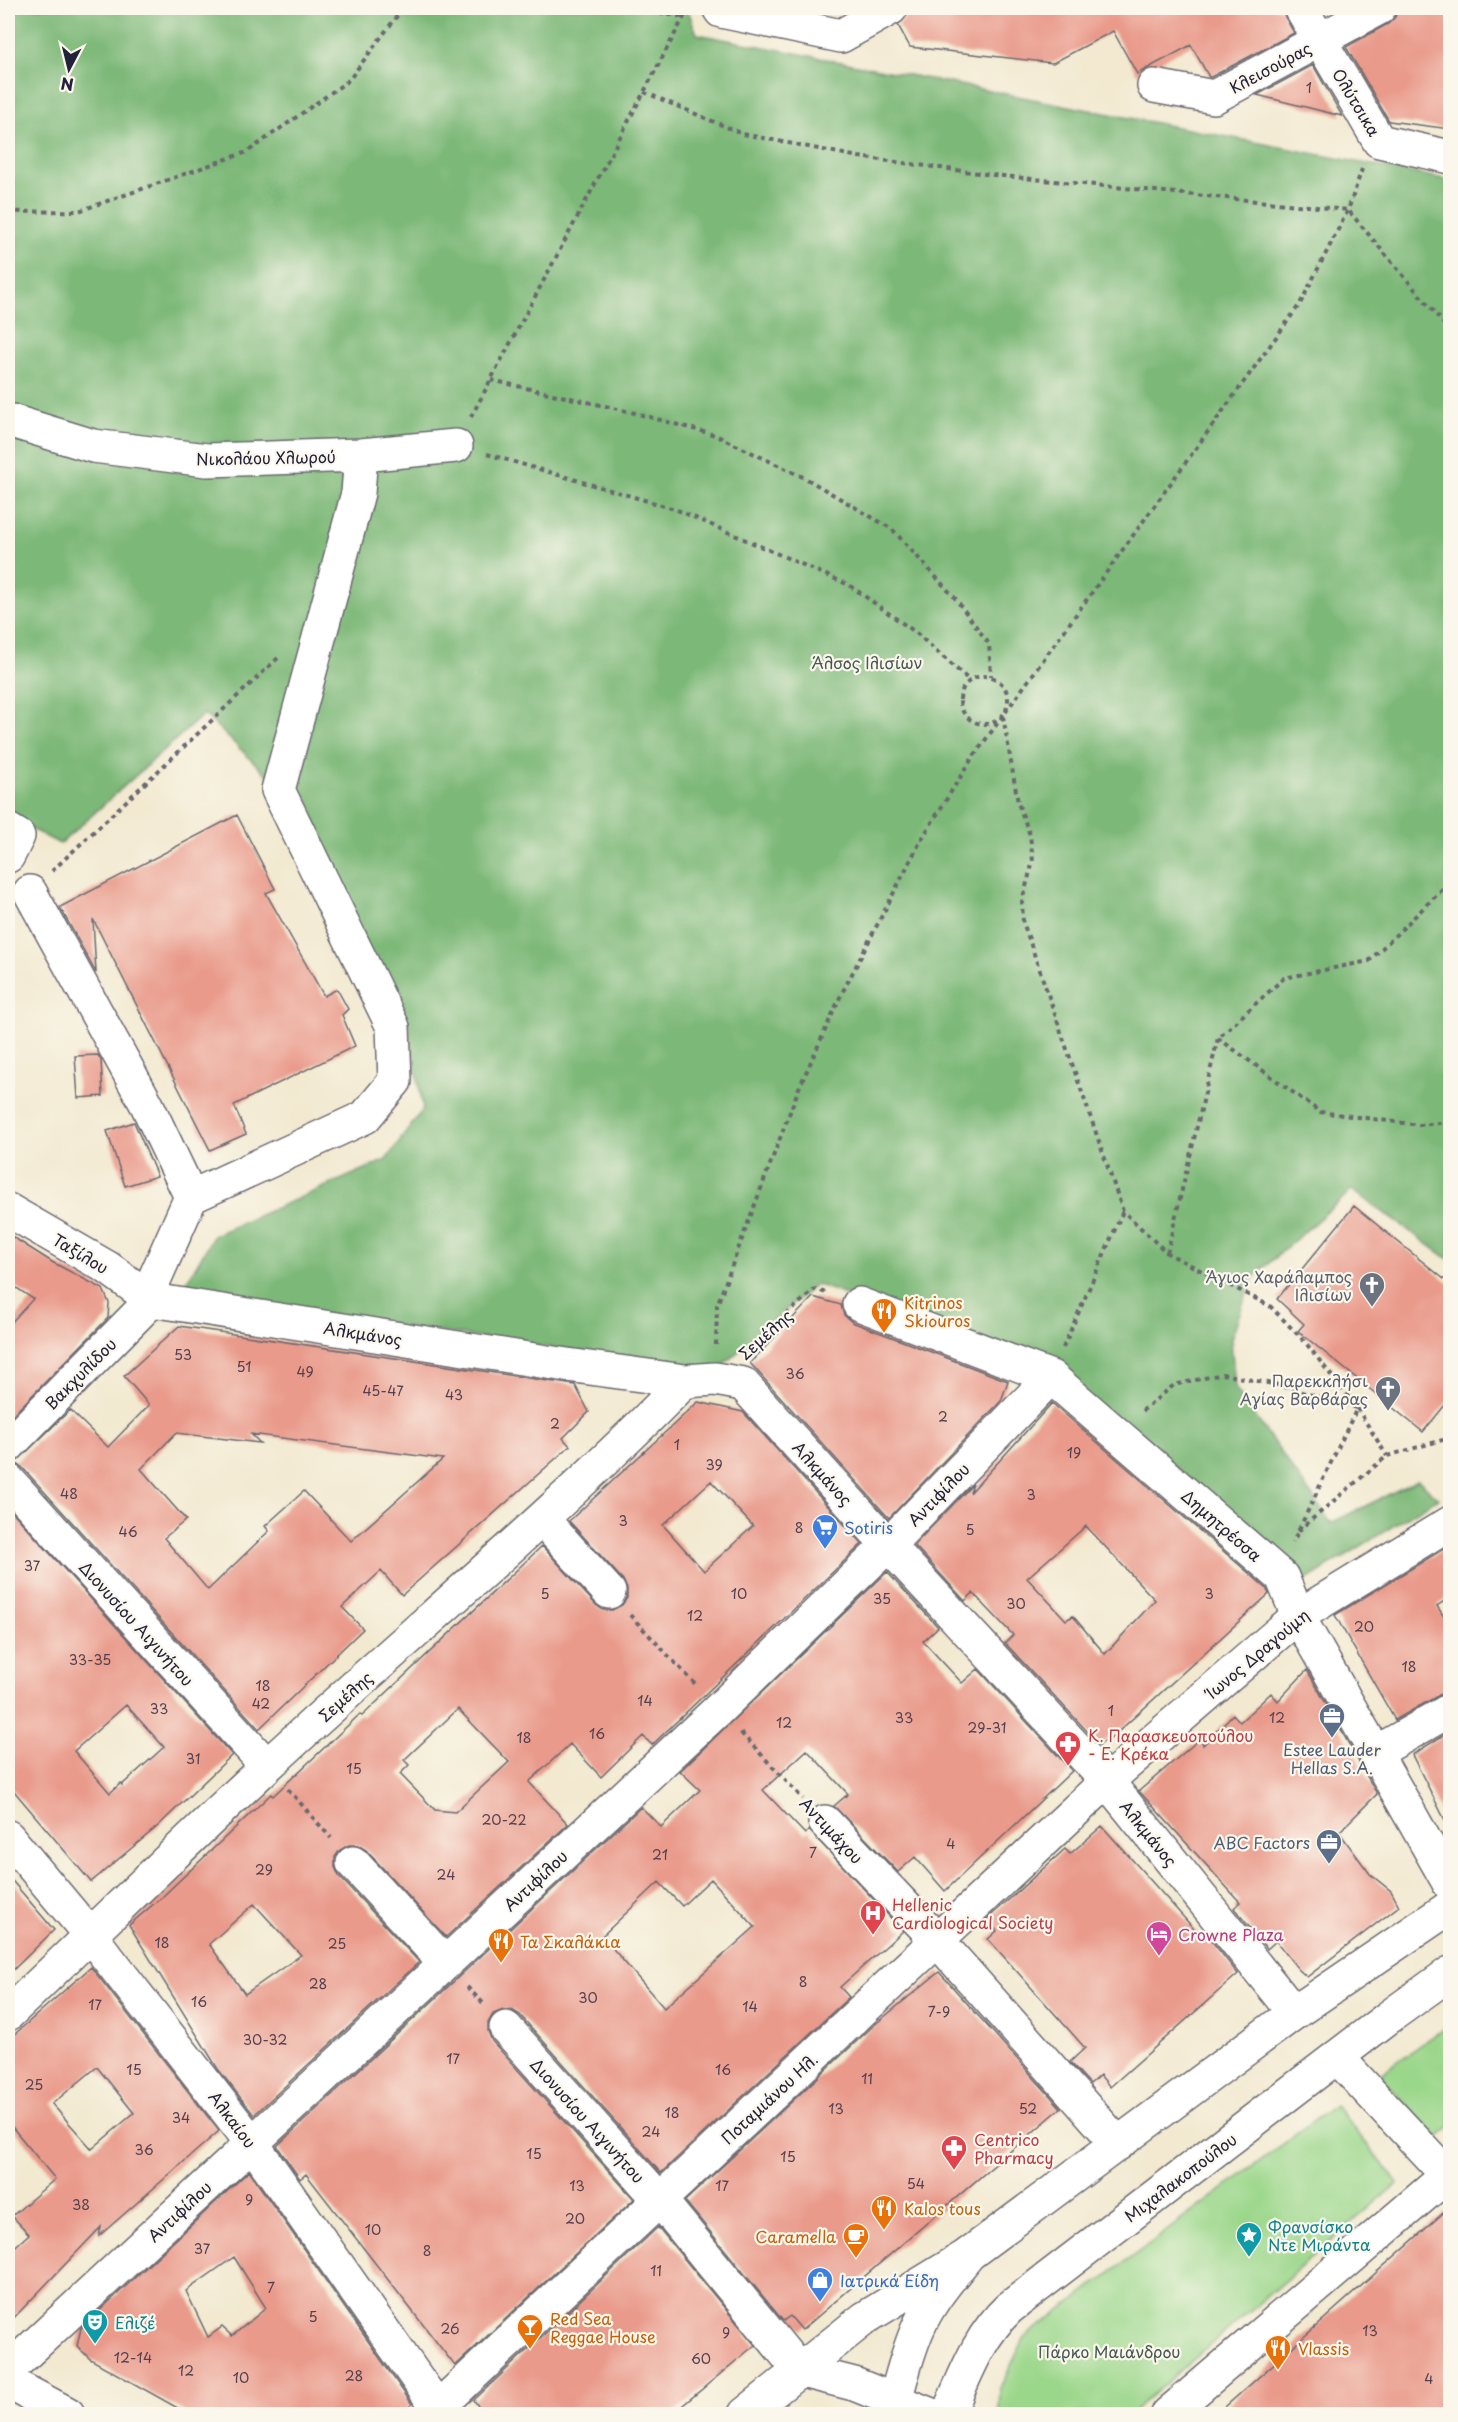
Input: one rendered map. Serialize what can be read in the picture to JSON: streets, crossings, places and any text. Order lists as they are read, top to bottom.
{
  "streets": {
    "street": [
      "Κλεισούρας",
      "Ολύτσικα",
      "Νικολάου Χλωρού",
      "Ταξίλου",
      "Αλκμάνος",
      "Σεμέλης",
      "Βακχυλίδου",
      "Αντιφίλου",
      "Δημητρέσσα",
      "Διονυσίου Αιγινήτου",
      "Ίωνος Δραγούμη",
      "Αντιμάχου",
      "Ποταμιάνου Ηλ.",
      "Αλκαίου",
      "Μιχαλακοπούλου"
    ]
  },
  "crossings": [
    ["Κλεισούρας", "Ολύτσικα"],
    ["Ταξίλου", "Αλκμάνος"],
    ["Ταξίλου", "Βακχυλίδου"],
    ["Αλκμάνος", "Σεμέλης"],
    ["Αλκμάνος", "Βακχυλίδου"],
    ["Αλκμάνος", "Αντιφίλου"],
    ["Αλκμάνος", "Ίωνος Δραγούμη"],
    ["Αλκμάνος", "Ποταμιάνου Ηλ."],
    ["Σεμέλης", "Διονυσίου Αιγινήτου"],
    ["Σεμέλης", "Αλκαίου"],
    ["Αντιφίλου", "Δημητρέσσα"],
    ["Αντιφίλου", "Αντιμάχου"],
    ["Αντιφίλου", "Αλκαίου"],
    ["Δημητρέσσα", "Ίωνος Δραγούμη"],
    ["Διονυσίου Αιγινήτου", "Ποταμιάνου Ηλ."],
    ["Ίωνος Δραγούμη", "Ποταμιάνου Ηλ."],
    ["Αντιμάχου", "Ποταμιάνου Ηλ."],
    ["Ποταμιάνου Ηλ.", "Αλκαίου"]
  ],
  "parks": ["Άλσος Ιλισίων", "Πάρκο Μαιάνδρου"],
  "places": {
    "church": ["Άγιος Χαράλαμπος Ιλισίων", "Παρεκκλήσι Αγίας Βαρβάρας"],
    "restaurant": [
      "Kitrinos Skiouros",
      "Τα Σκαλάκια",
      "Kalos tous",
      "Vlassis"
    ],
    "supermarket": ["Sotiris"],
    "office": ["Estee Lauder Hellas S.A.", "ABC Factors"],
    "pharmacy": ["Κ. Παρασκευοπούλου - Ε. Κρέκα", "Centrico Pharmacy"],
    "hospital": ["Hellenic Cardiological Society"],
    "hotel": ["Crowne Plaza"],
    "place": ["Φρανσίσκο Ντε Μιράντα"],
    "cafe": ["Caramella"],
    "shop": ["Ιατρικά Είδη"],
    "theatre": ["Ελιζέ"],
    "bar": ["Red Sea Reggae House"]
  },
  "house_numbers": [
    "1",
    "53",
    "51",
    "49",
    "36",
    "45-47",
    "43",
    "2",
    "2",
    "1",
    "19",
    "39",
    "48",
    "3",
    "3",
    "8",
    "5",
    "46",
    "37",
    "5",
    "10",
    "3",
    "35",
    "30",
    "12",
    "20",
    "33-35",
    "18",
    "18",
    "14",
    "42",
    "33",
    "1",
    "33",
    "12",
    "12",
    "29-31",
    "16",
    "18",
    "31",
    "15",
    "20-22",
    "4",
    "7",
    "21",
    "29",
    "24",
    "18",
    "25",
    "8",
    "28",
    "30",
    "16",
    "17",
    "14",
    "7-9",
    "30-32",
    "17",
    "15",
    "16",
    "11",
    "25",
    "13",
    "52",
    "18",
    "34",
    "24",
    "36",
    "15",
    "15",
    "54",
    "13",
    "17",
    "9",
    "38",
    "20",
    "10",
    "37",
    "8",
    "11",
    "7",
    "5",
    "26",
    "13",
    "9",
    "12-14",
    "60",
    "12",
    "28",
    "10",
    "4"
  ],
  "north": "bottom"
}
